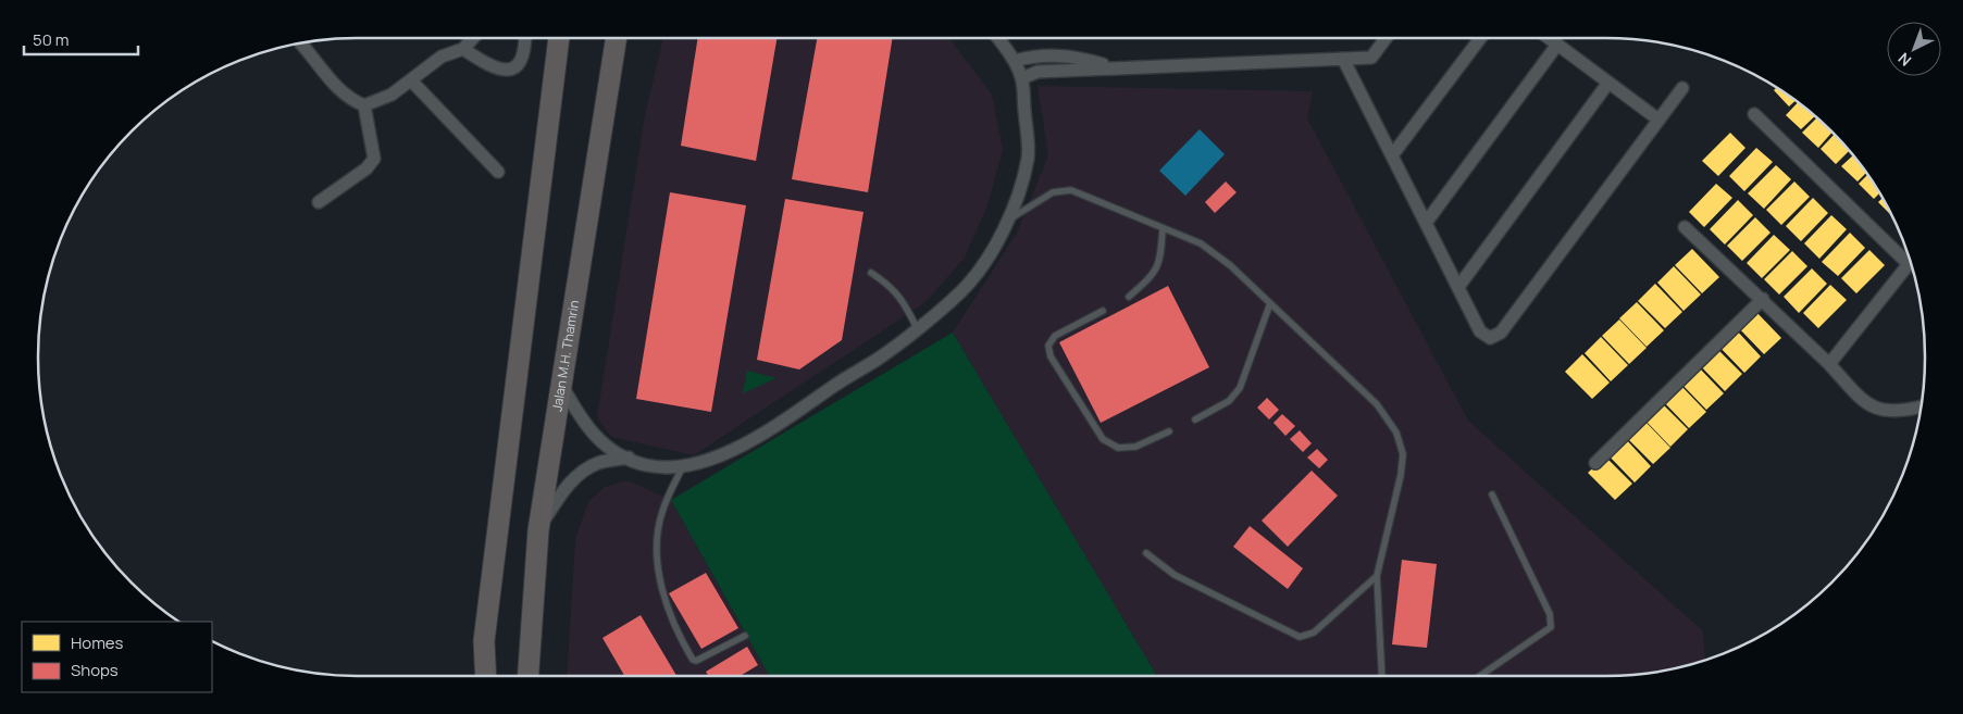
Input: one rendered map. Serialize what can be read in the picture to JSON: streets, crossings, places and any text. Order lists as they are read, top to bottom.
{
  "streets": {
    "main road": ["Jalan M.H. Thamrin"]
  },
  "legend": ["Homes", "Shops"],
  "scale_bar": "50 m",
  "north": "bottom left"
}
